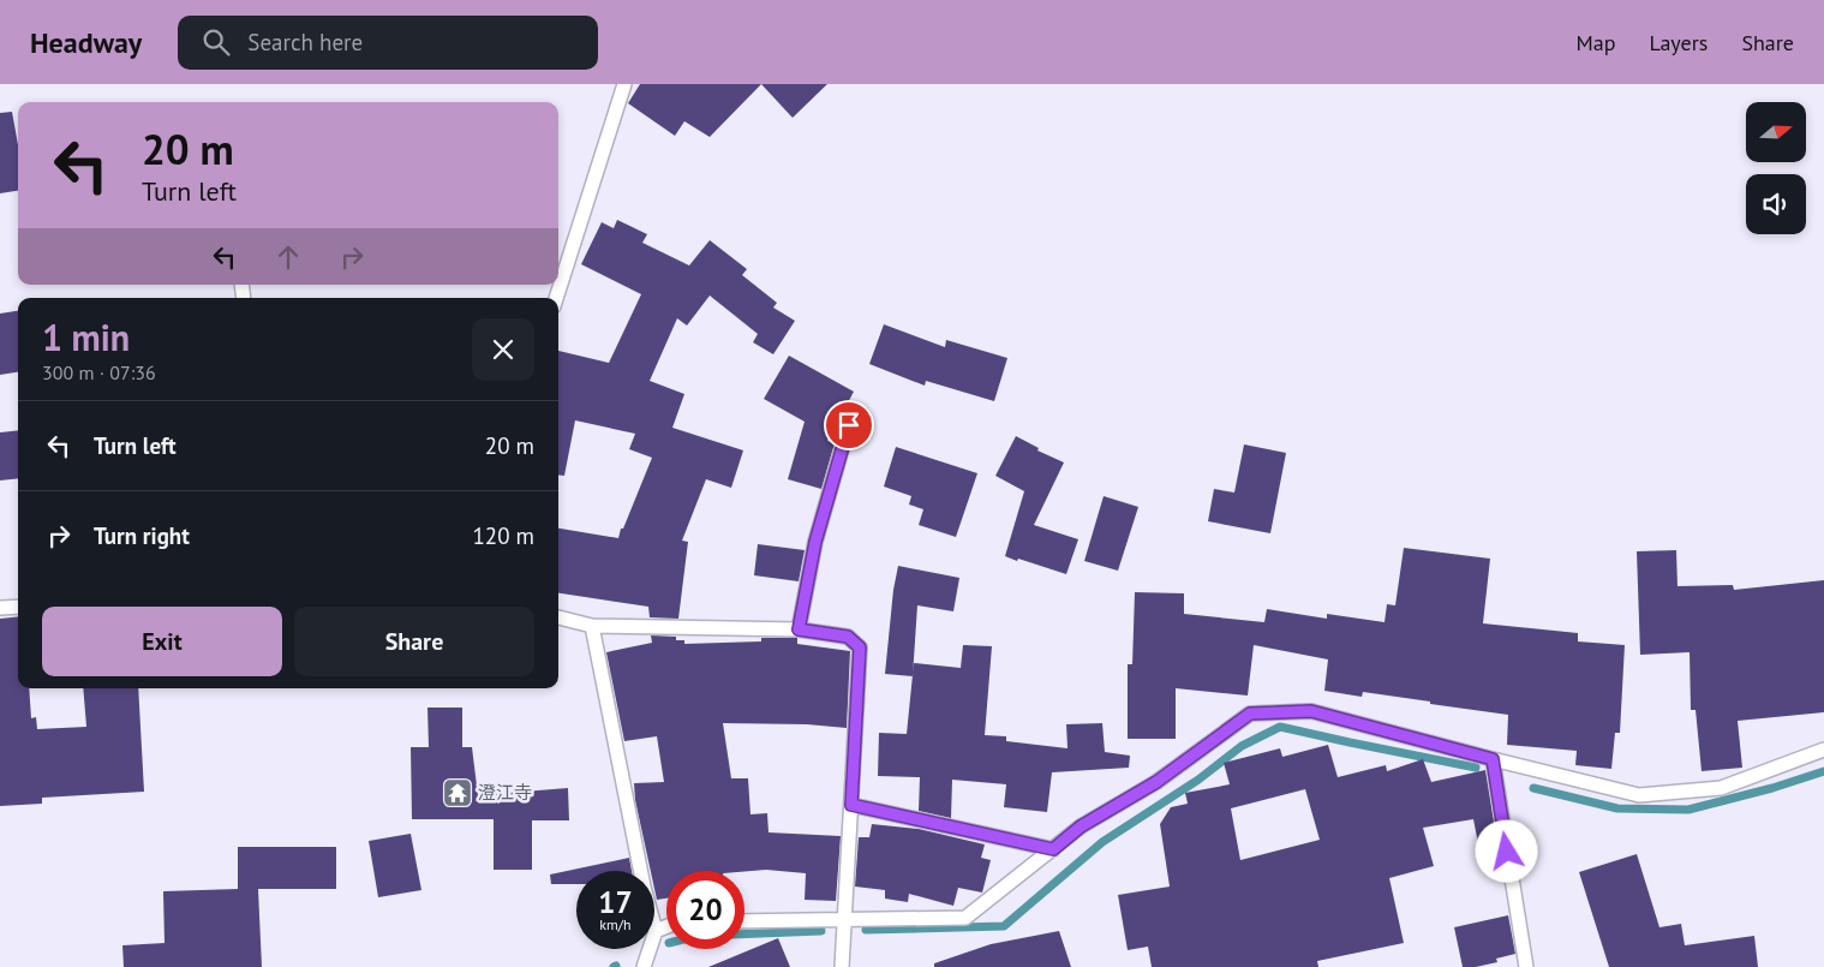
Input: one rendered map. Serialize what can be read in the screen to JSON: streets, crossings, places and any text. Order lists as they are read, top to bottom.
{
  "places": {
    "temple": ["澄江寺"]
  },
  "north": "right",
  "page": {
    "header": "Headway",
    "search": "Search here",
    "nav": ["Map", "Layers", "Share"],
    "turn": ["20 m", "Turn left"],
    "heading": ["1 min", "300 m · 07:36"],
    "list": [
      {
        "name": "Turn left",
        "value": "20 m"
      },
      {
        "name": "Turn right",
        "value": "120 m"
      }
    ],
    "buttons": ["Exit", "Share"],
    "speed": "17 km/h",
    "limit": "20"
  }
}
